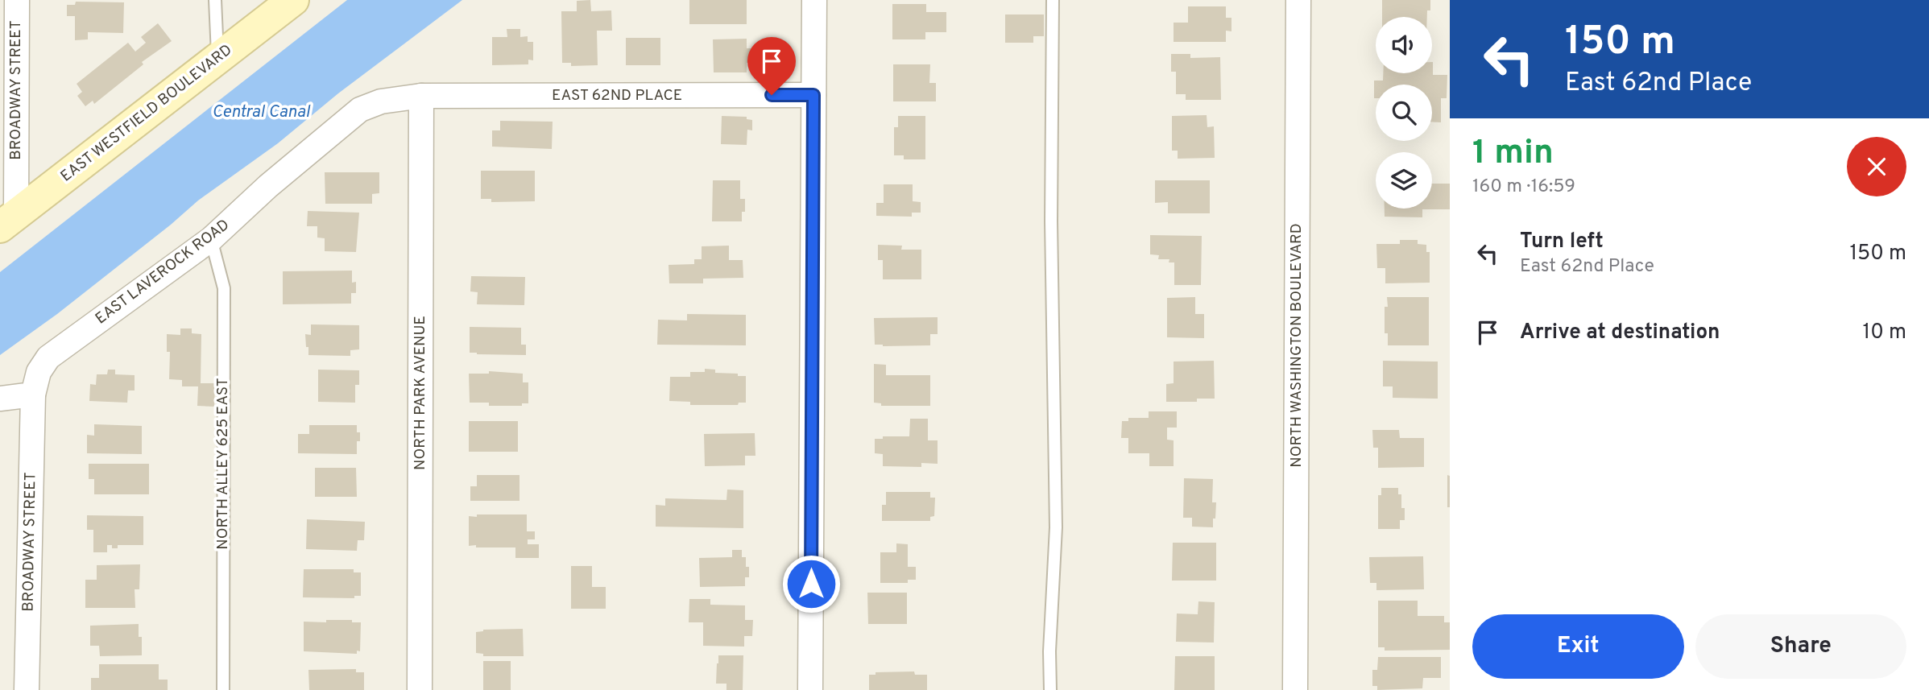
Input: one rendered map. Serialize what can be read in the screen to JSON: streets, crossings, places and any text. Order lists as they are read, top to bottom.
{
  "streets": {
    "main road": ["EAST WESTFIELD BOULEVARD"],
    "street": [
      "BROADWAY STREET",
      "EAST 62ND PLACE",
      "EAST LAVEROCK ROAD",
      "NORTH WASHINGTON BOULEVARD",
      "NORTH PARK AVENUE"
    ],
    "lane": ["NORTH ALLEY 625 EAST"]
  },
  "crossings": [
    ["BROADWAY STREET", "EAST WESTFIELD BOULEVARD"],
    ["BROADWAY STREET", "EAST LAVEROCK ROAD"],
    ["EAST 62ND PLACE", "EAST LAVEROCK ROAD"],
    ["EAST 62ND PLACE", "NORTH PARK AVENUE"],
    ["EAST LAVEROCK ROAD", "NORTH PARK AVENUE"],
    ["EAST LAVEROCK ROAD", "NORTH ALLEY 625 EAST"]
  ],
  "water": ["Central Canal"],
  "page": {
    "turn": ["150 m", "East 62nd Place"],
    "heading": ["1 min", "160 m · 16:59"],
    "list": [
      {
        "name": "Turn left",
        "note": "East 62nd Place",
        "value": "150 m"
      },
      {
        "name": "Arrive at destination",
        "value": "10 m"
      }
    ],
    "buttons": ["Exit", "Share"]
  }
}
